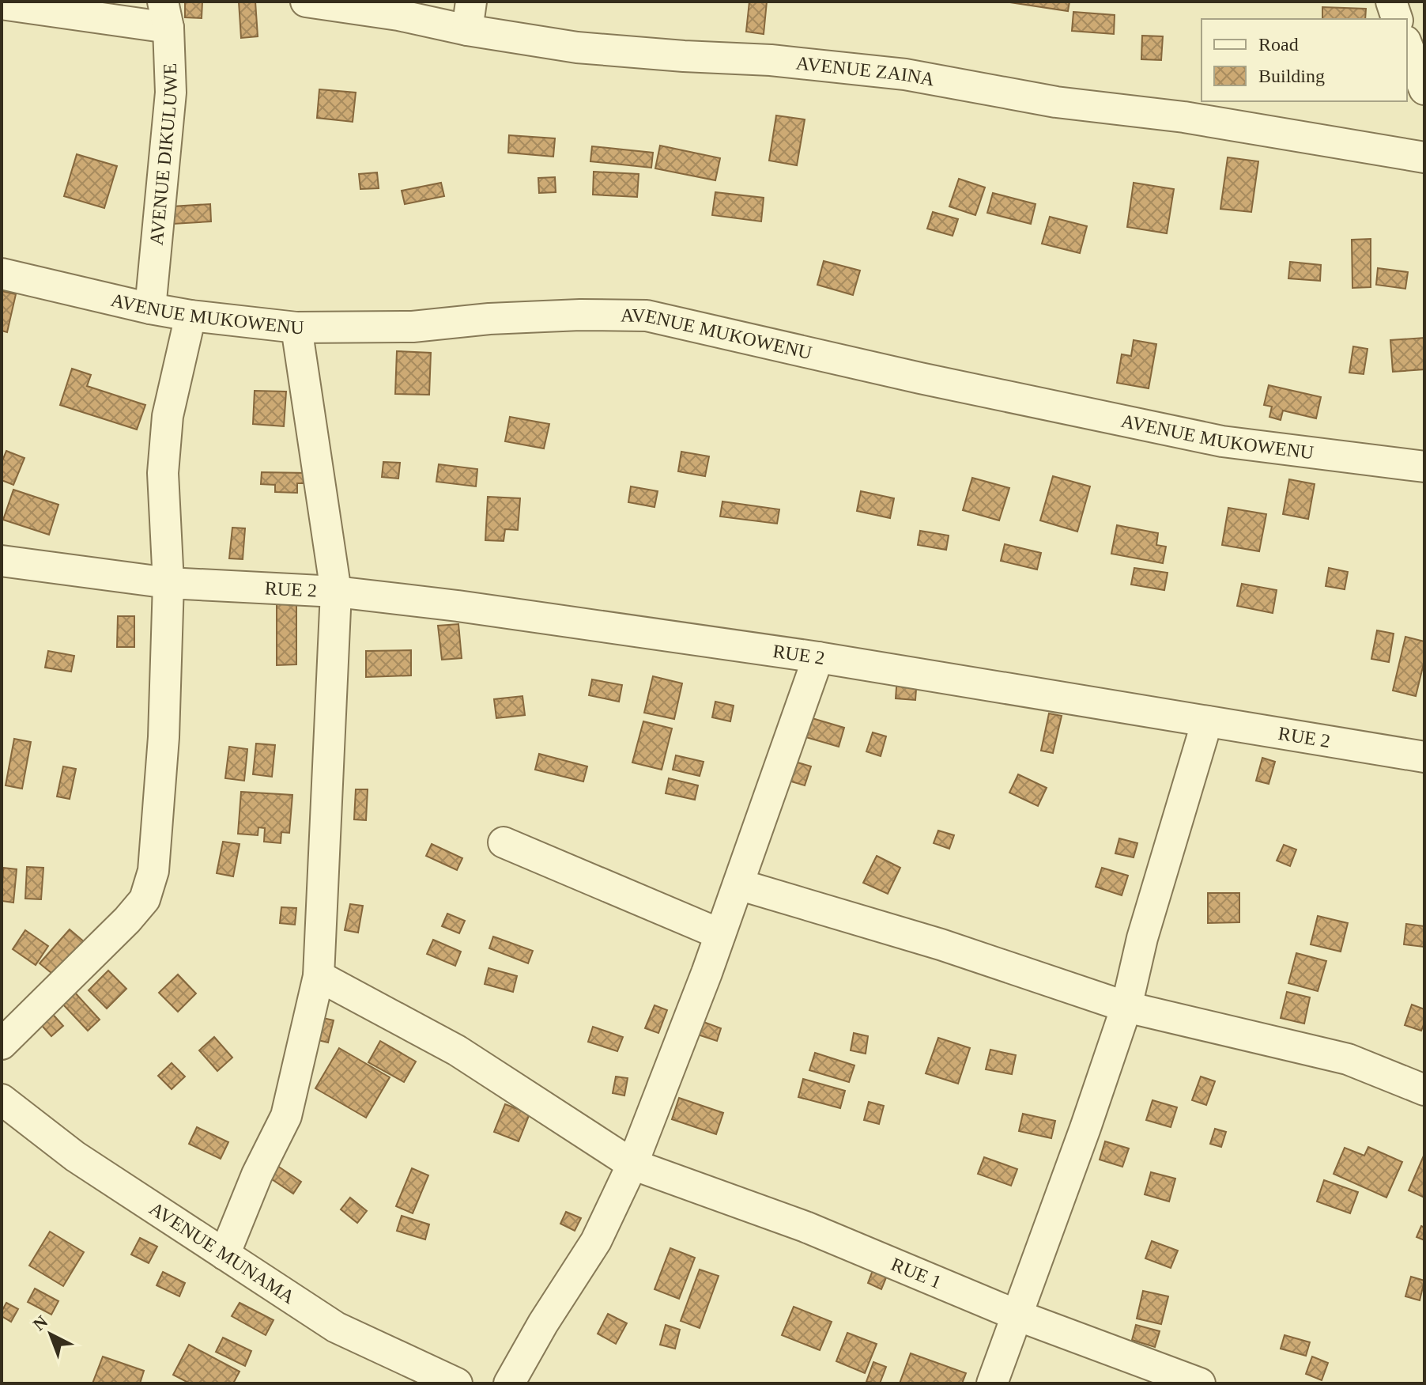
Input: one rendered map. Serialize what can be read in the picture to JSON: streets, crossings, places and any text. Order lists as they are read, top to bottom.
{
  "streets": {
    "street": [
      "AVENUE ZAINA",
      "AVENUE DIKULUWE",
      "AVENUE MUKOWENU",
      "RUE 2",
      "AVENUE MUNAMA",
      "RUE 1"
    ]
  },
  "crossings": [
    ["AVENUE DIKULUWE", "AVENUE MUKOWENU"]
  ],
  "legend": ["Road", "Building"],
  "north": "top left"
}
